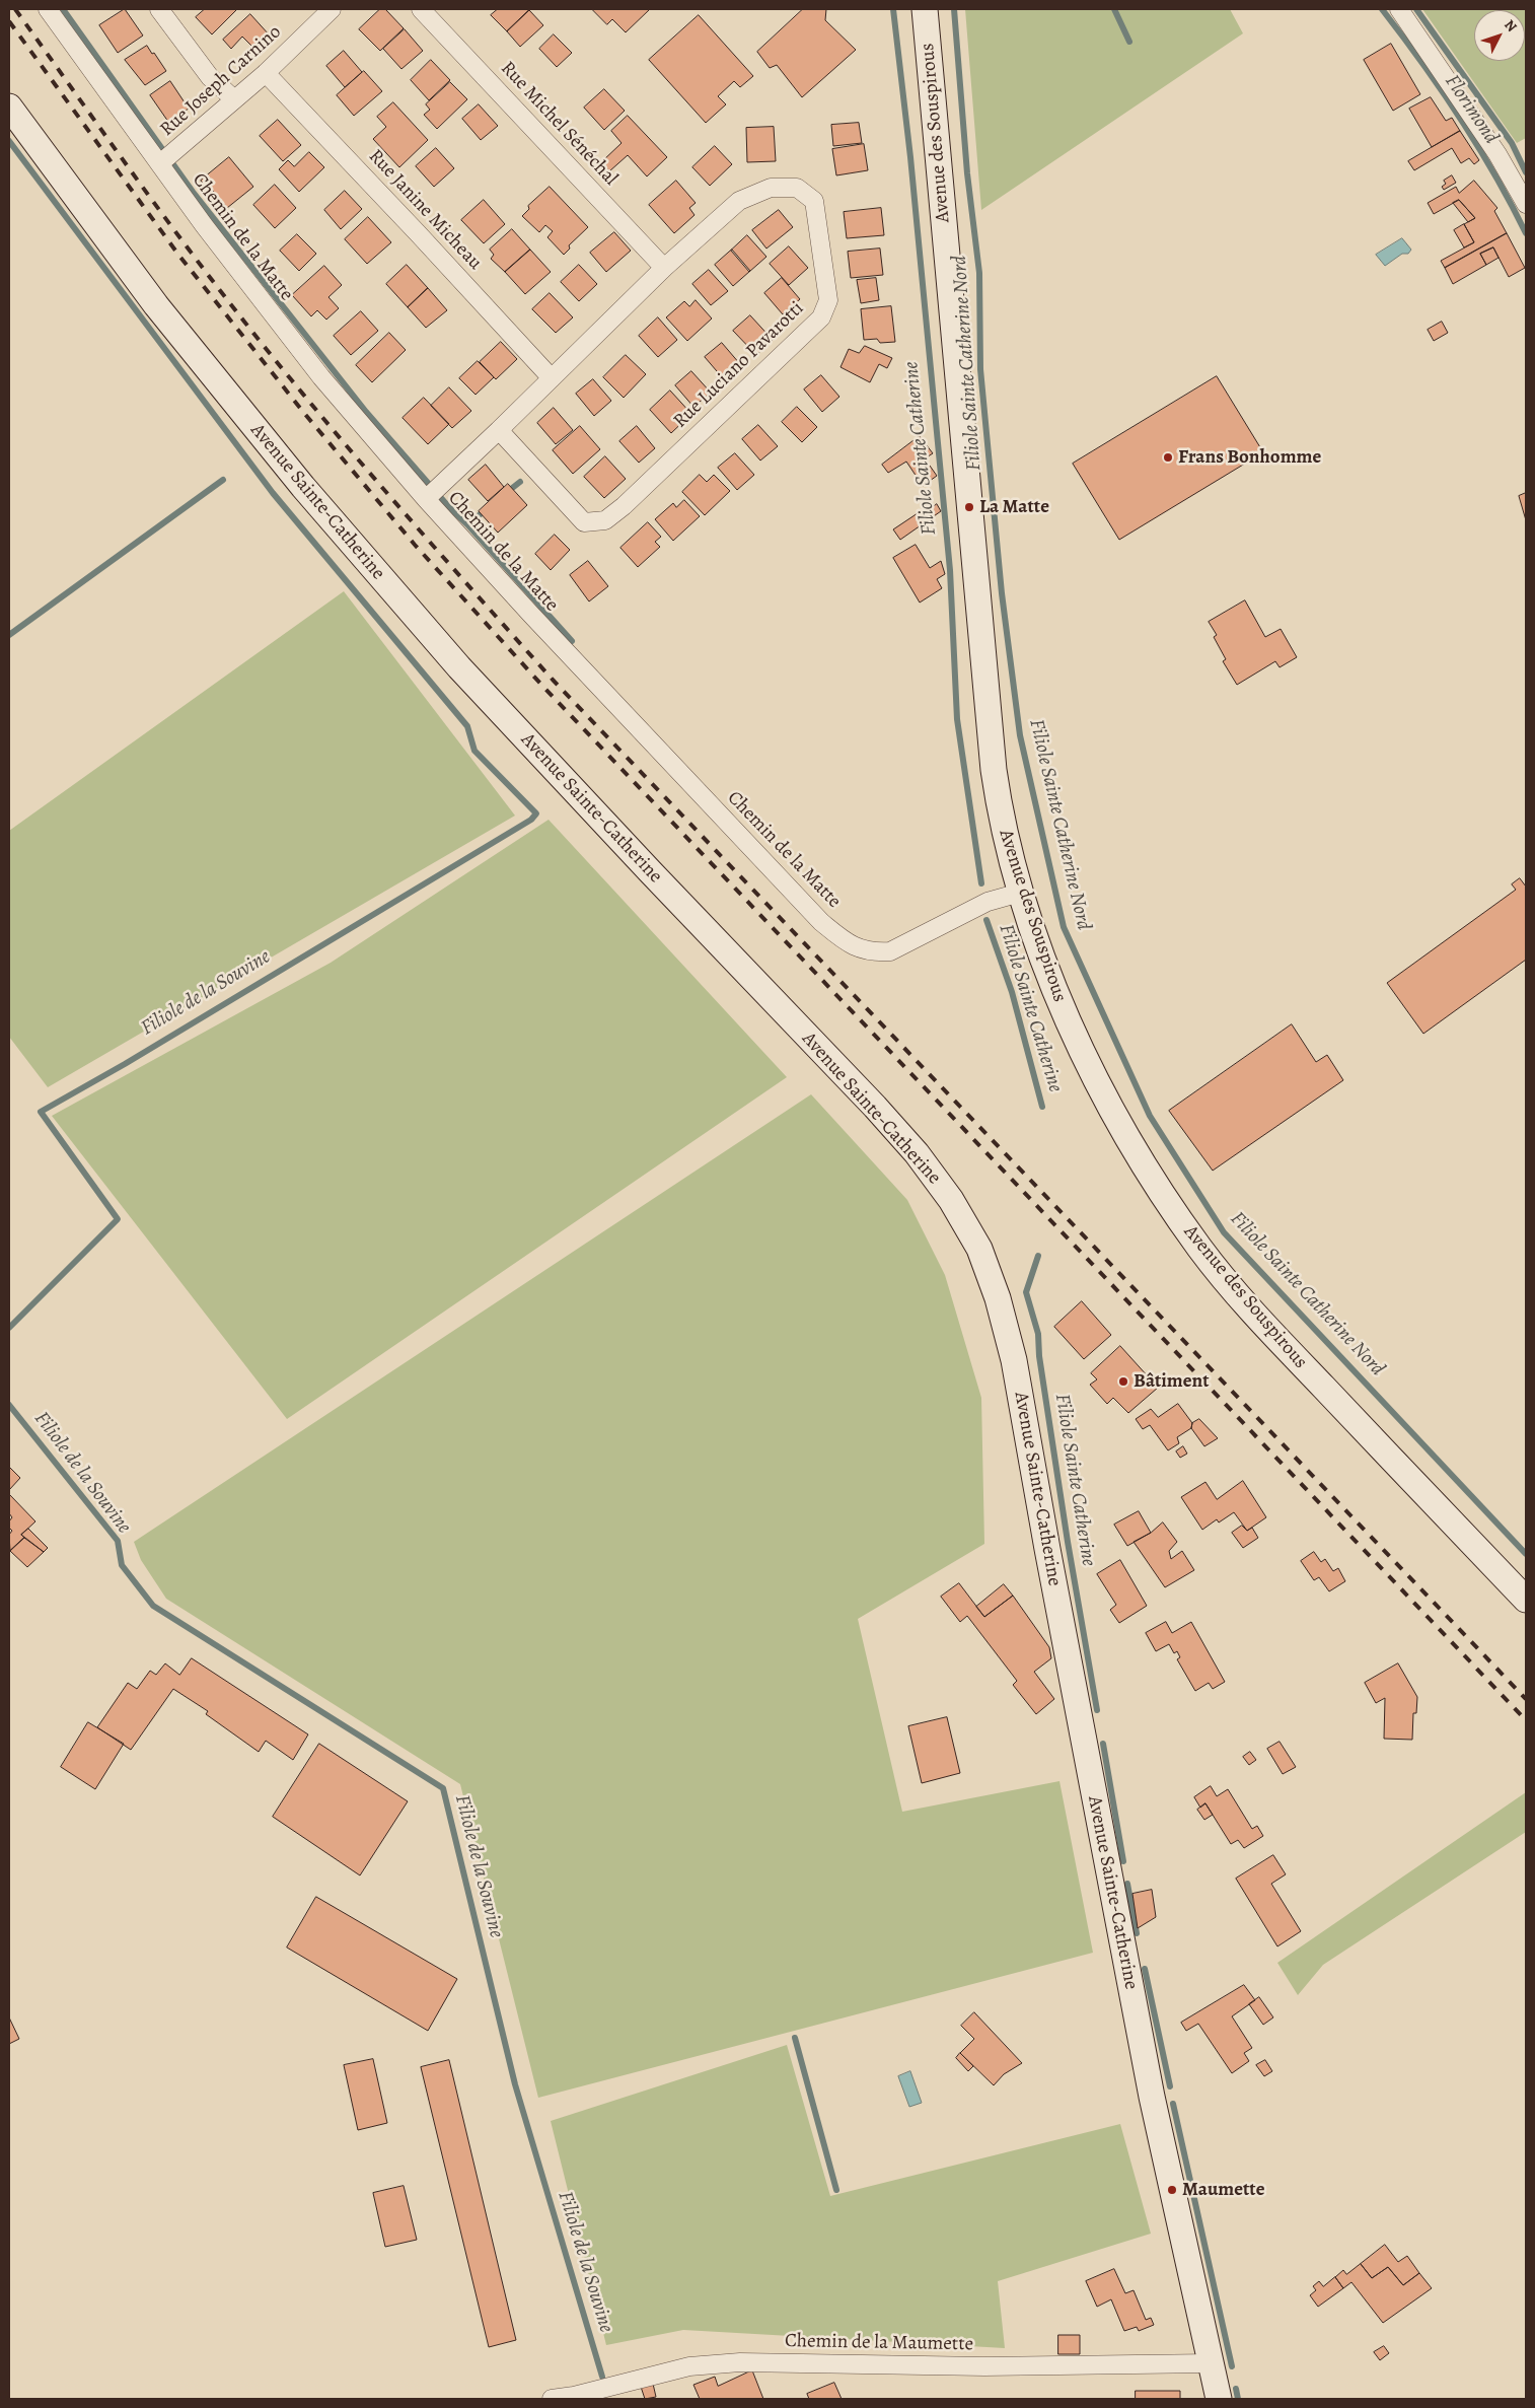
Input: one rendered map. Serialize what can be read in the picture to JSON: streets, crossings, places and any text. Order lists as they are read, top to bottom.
{
  "streets": {
    "main road": ["Avenue des Souspirous", "Avenue Sainte-Catherine"],
    "street": [
      "Rue Joseph Carnino",
      "Rue Michel Sénéchal",
      "Rue Janine Micheau",
      "Chemin de la Matte",
      "Rue Luciano Pavarotti",
      "Chemin de la Maumette"
    ]
  },
  "crossings": [
    ["Rue Joseph Carnino", "Rue Janine Micheau"],
    ["Rue Joseph Carnino", "Chemin de la Matte"],
    ["Rue Michel Sénéchal", "Rue Luciano Pavarotti"],
    ["Avenue des Souspirous", "Chemin de la Matte"],
    ["Rue Janine Micheau", "Rue Luciano Pavarotti"],
    ["Chemin de la Matte", "Rue Luciano Pavarotti"],
    ["Avenue Sainte-Catherine", "Chemin de la Maumette"]
  ],
  "water": [
    "Florimond",
    "Filiole Sainte Catherine Nord",
    "Filiole Sainte Catherine",
    "Filiole de la Souvine"
  ],
  "places": [
    "Frans Bonhomme",
    "La Matte",
    "Bâtiment",
    "Maumette"
  ],
  "north": "top right"
}
